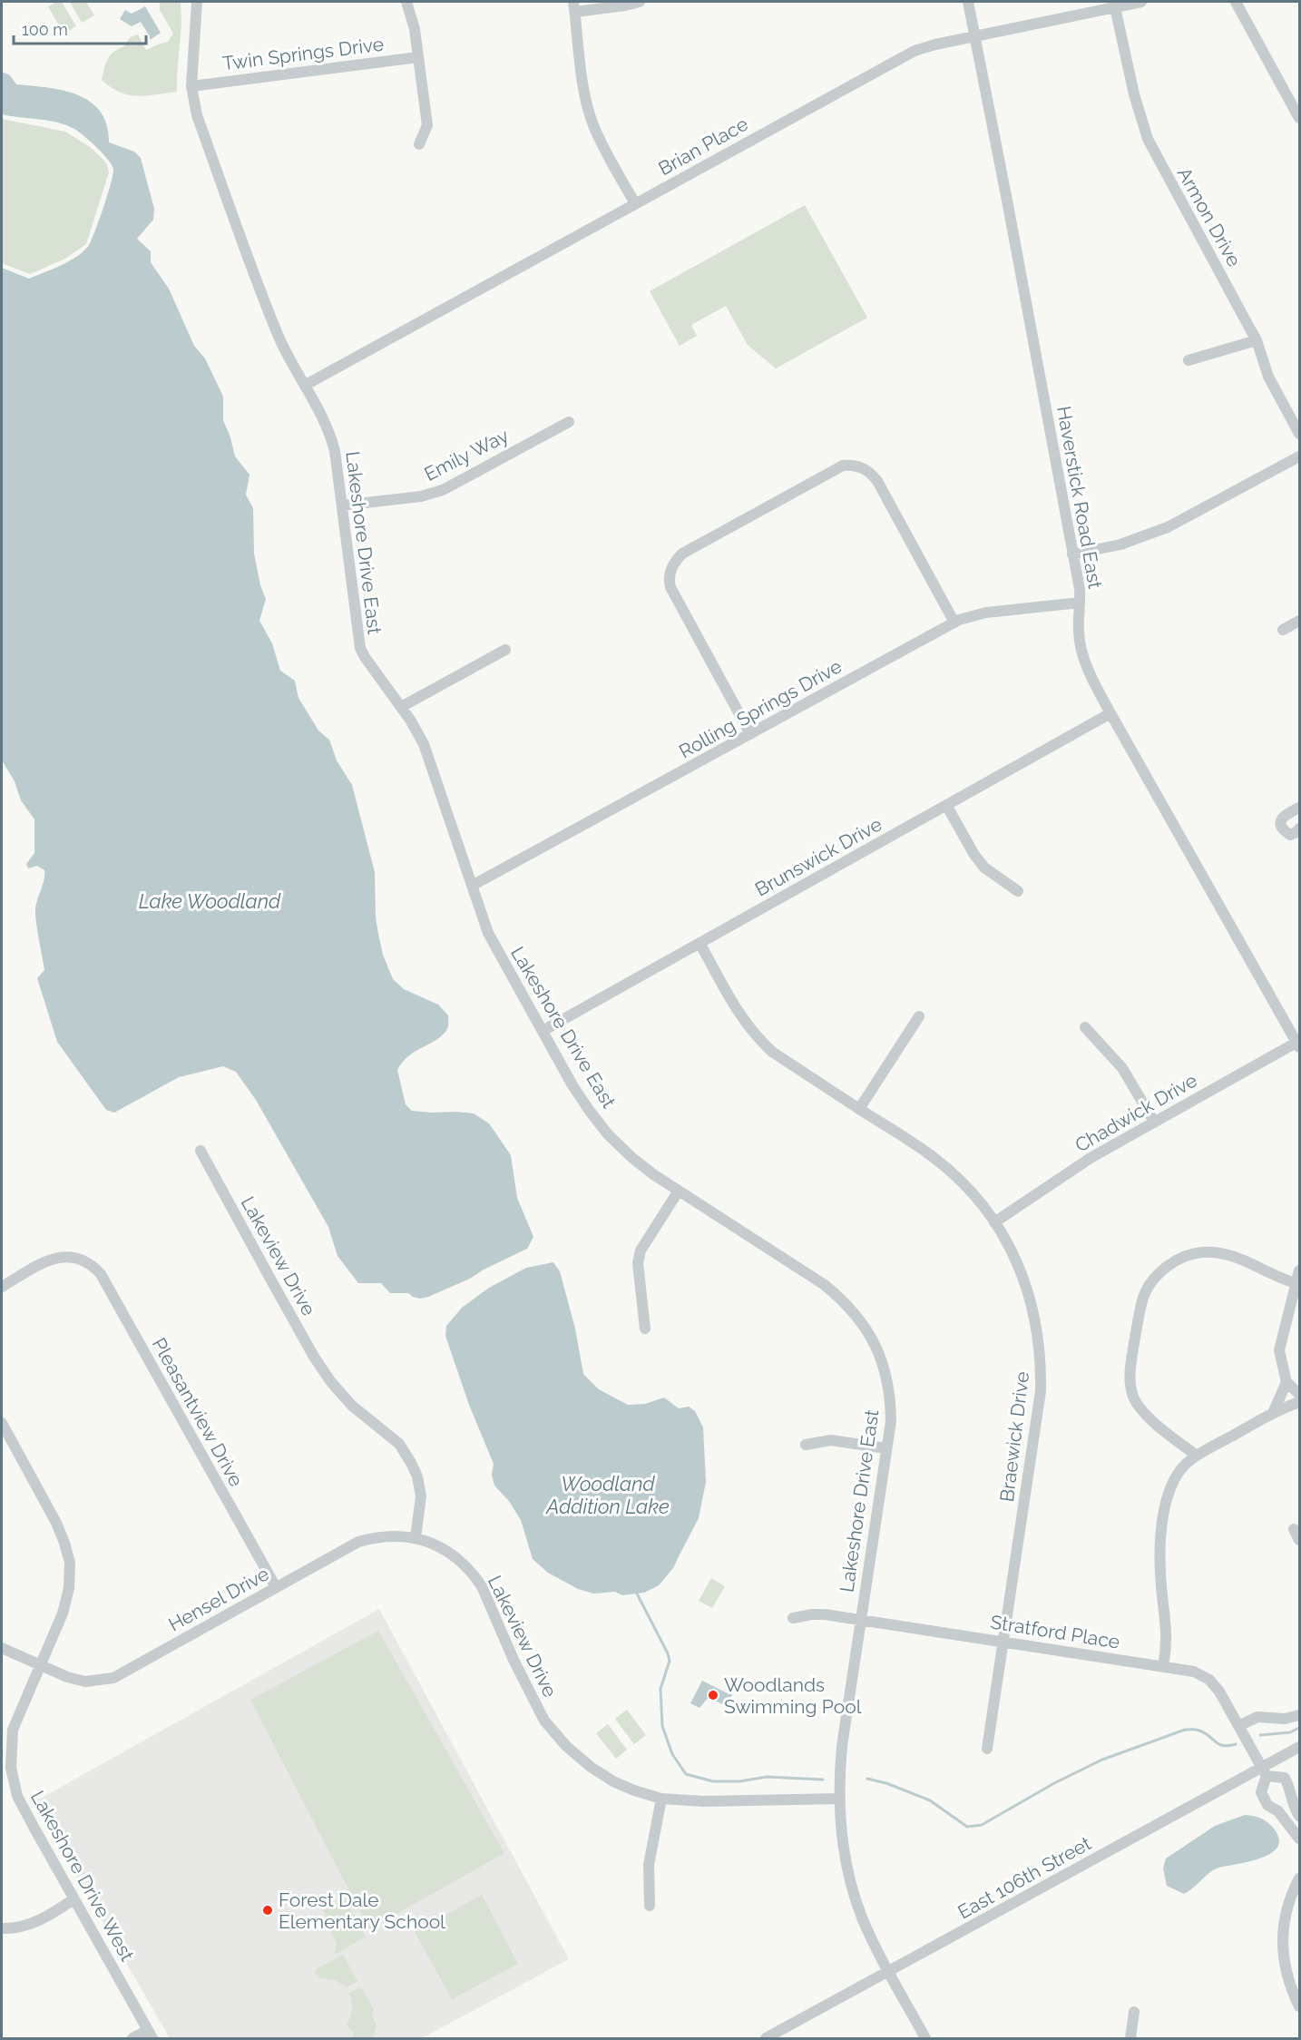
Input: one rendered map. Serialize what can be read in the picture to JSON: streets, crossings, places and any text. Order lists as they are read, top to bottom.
{
  "streets": {
    "street": [
      "Twin Springs Drive",
      "Brian Place",
      "Armon Drive",
      "Emily Way",
      "Haverstick Road East",
      "Lakeshore Drive East",
      "Rolling Springs Drive",
      "Brunswick Drive",
      "Chadwick Drive",
      "Lakeview Drive",
      "Pleasantview Drive",
      "Braewick Drive",
      "Hensel Drive",
      "Stratford Place",
      "Lakeshore Drive West",
      "East 106th Street"
    ]
  },
  "crossings": [
    ["Twin Springs Drive", "Lakeshore Drive East"],
    ["Brian Place", "Armon Drive"],
    ["Brian Place", "Haverstick Road East"],
    ["Brian Place", "Lakeshore Drive East"],
    ["Emily Way", "Lakeshore Drive East"],
    ["Haverstick Road East", "Rolling Springs Drive"],
    ["Haverstick Road East", "Brunswick Drive"],
    ["Haverstick Road East", "Chadwick Drive"],
    ["Lakeshore Drive East", "Rolling Springs Drive"],
    ["Lakeshore Drive East", "Brunswick Drive"],
    ["Lakeshore Drive East", "Lakeview Drive"],
    ["Lakeshore Drive East", "Stratford Place"],
    ["Lakeshore Drive East", "East 106th Street"],
    ["Brunswick Drive", "Braewick Drive"],
    ["Chadwick Drive", "Braewick Drive"],
    ["Lakeview Drive", "Hensel Drive"],
    ["Pleasantview Drive", "Hensel Drive"],
    ["Braewick Drive", "Stratford Place"],
    ["Hensel Drive", "Lakeshore Drive West"],
    ["Stratford Place", "East 106th Street"]
  ],
  "water": ["Lake Woodland", "Woodland Addition Lake"],
  "places": ["Woodlands Swimming Pool", "Forest Dale Elementary School"],
  "scale_bar": "100 m"
}
